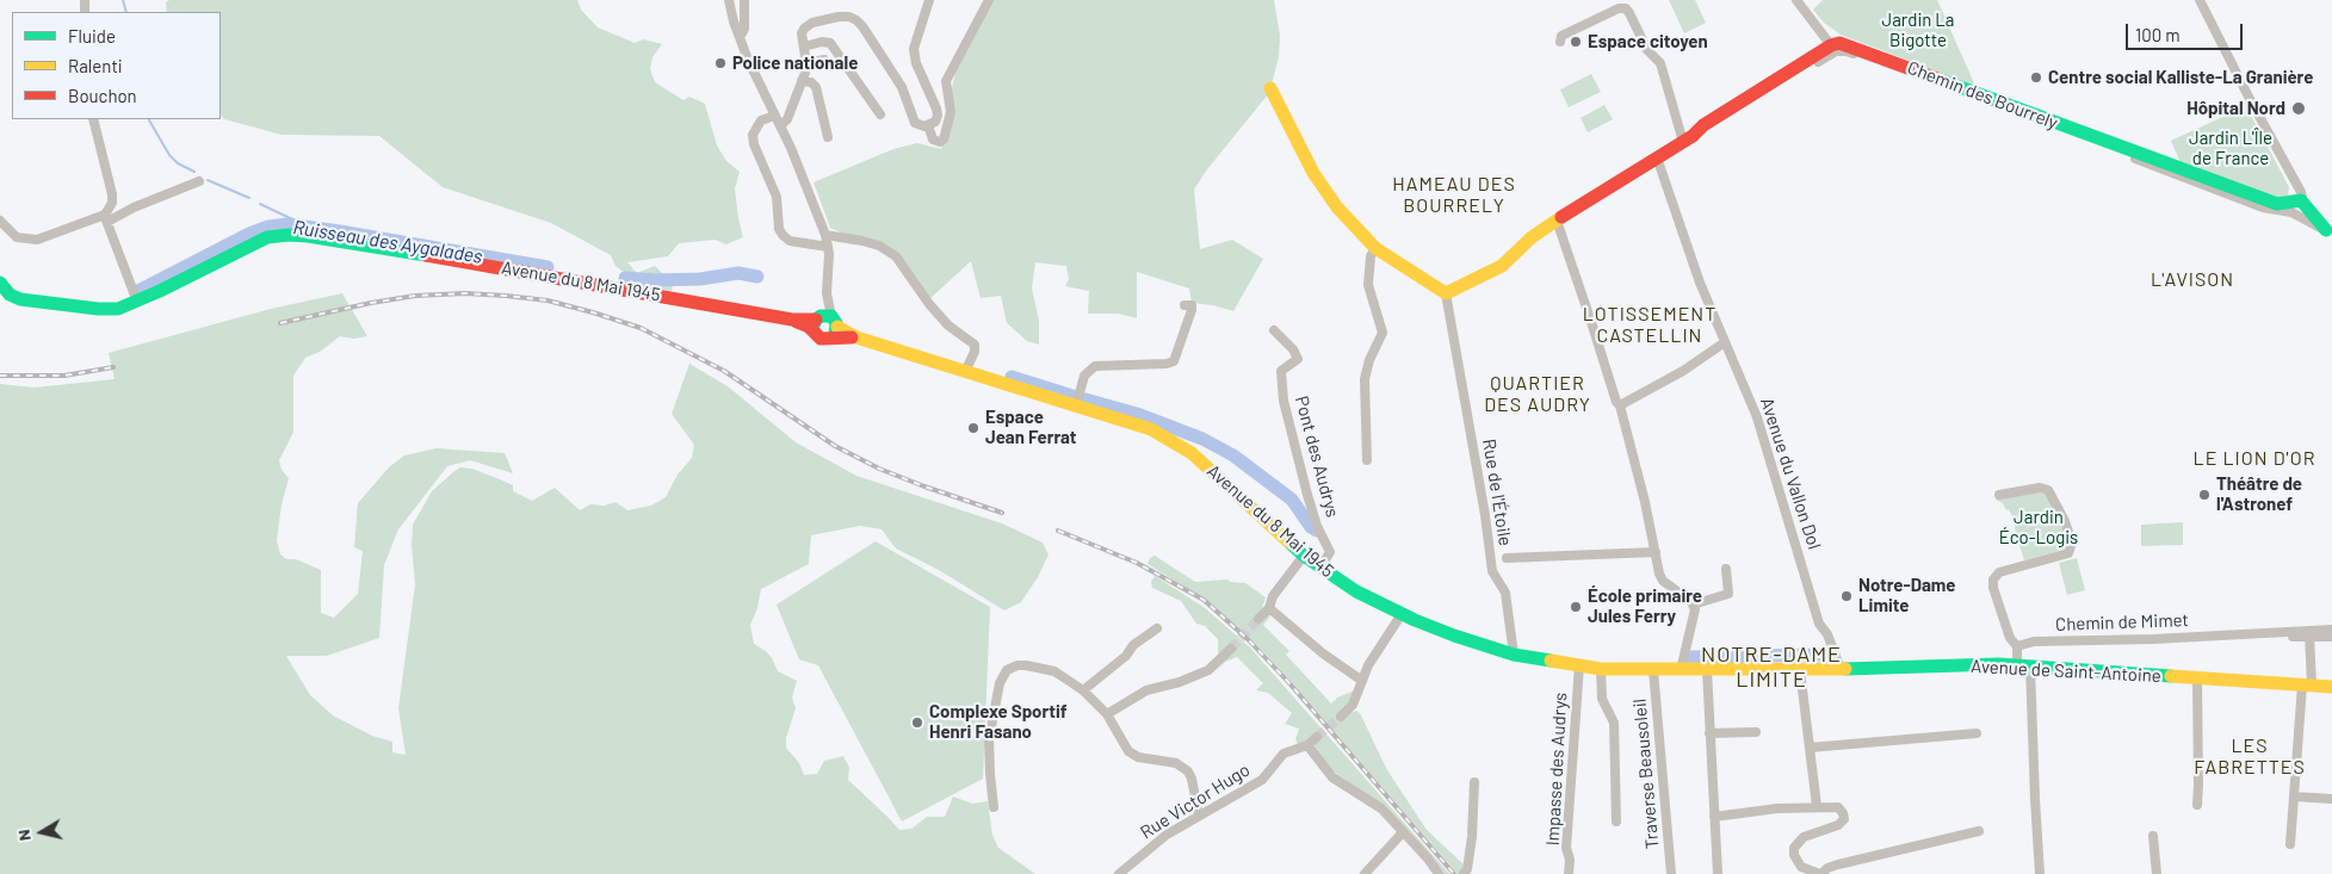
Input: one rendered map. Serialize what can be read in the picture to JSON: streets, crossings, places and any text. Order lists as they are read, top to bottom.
{
  "streets": {
    "main road": ["Chemin des Bourrely", "Avenue du 8 Mai 1945", "Avenue de Saint-Antoine"],
    "street": [
      "Pont des Audrys",
      "Avenue du Vallon Dol",
      "Rue de l'Étoile",
      "Chemin de Mimet",
      "Impasse des Audrys",
      "Traverse Beausoleil",
      "Rue Victor Hugo"
    ]
  },
  "crossings": [
    ["Avenue du 8 Mai 1945", "Pont des Audrys"],
    ["Avenue du 8 Mai 1945", "Rue de l'Étoile"],
    ["Avenue du 8 Mai 1945", "Avenue de Saint-Antoine"],
    ["Avenue du 8 Mai 1945", "Impasse des Audrys"],
    ["Avenue du 8 Mai 1945", "Traverse Beausoleil"],
    ["Avenue du Vallon Dol", "Avenue de Saint-Antoine"]
  ],
  "districts": [
    "HAMEAU DES BOURRELY",
    "L'AVISON",
    "LOTISSEMENT CASTELLIN",
    "QUARTIER DES AUDRY",
    "LE LION D'OR",
    "NOTRE-DAME LIMITE",
    "LES FABRETTES"
  ],
  "water": ["Ruisseau des Aygalades"],
  "parks": ["Jardin La Bigotte", "Jardin L'Île de France", "Jardin Éco-Logis"],
  "places": [
    "Espace citoyen",
    "Police nationale",
    "Centre social Kalliste-La Granière",
    "Hôpital Nord",
    "Espace Jean Ferrat",
    "Théâtre de l'Astronef",
    "Notre-Dame Limite",
    "École primaire Jules Ferry",
    "Complexe Sportif Henri Fasano"
  ],
  "legend": ["Fluide", "Ralenti", "Bouchon"],
  "scale_bar": "100 m",
  "north": "left"
}
